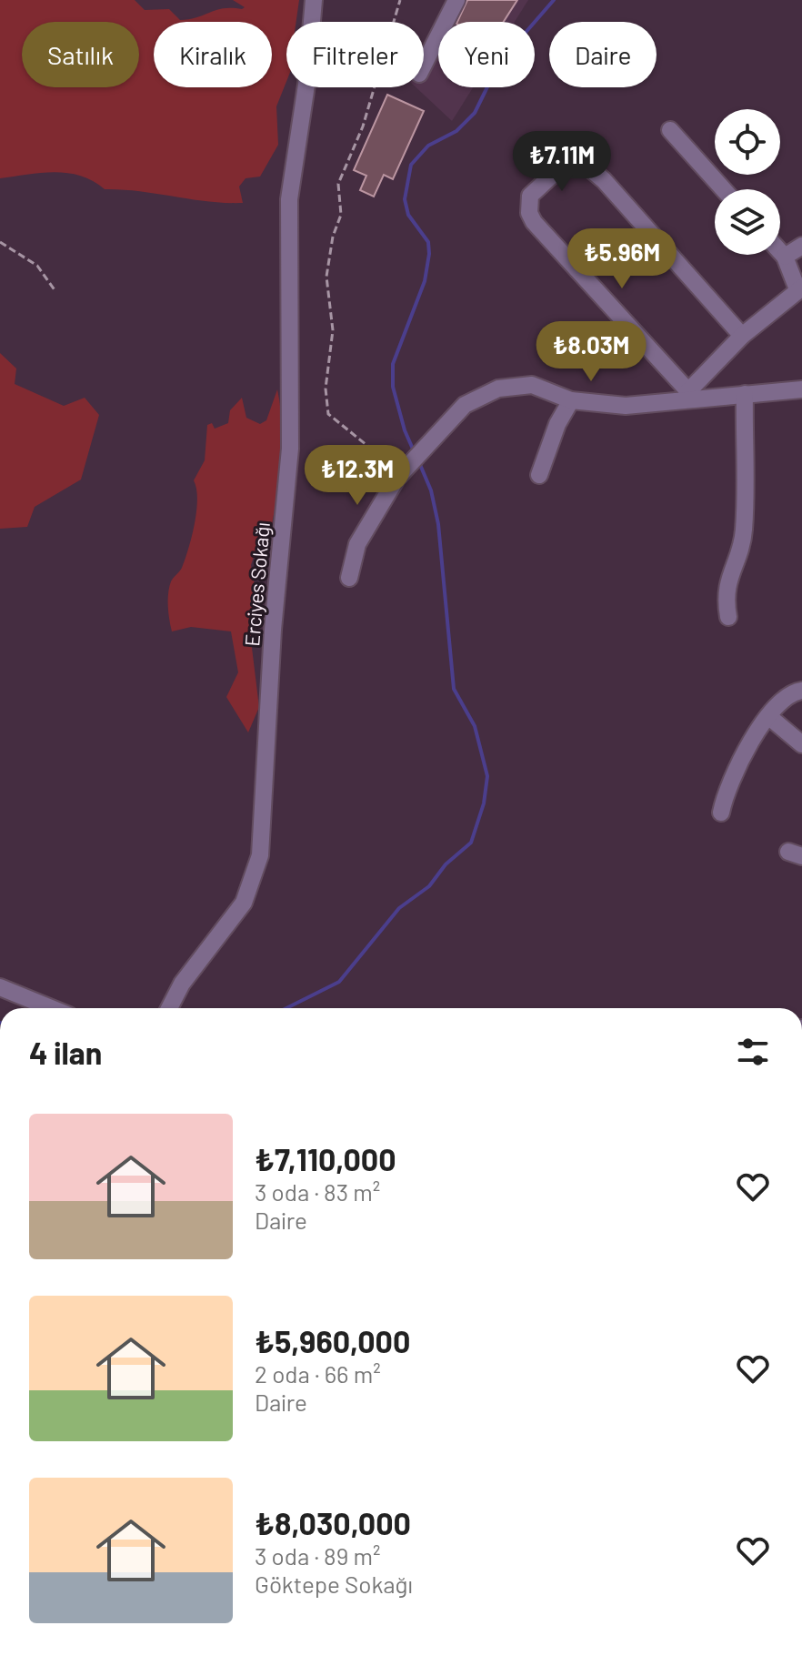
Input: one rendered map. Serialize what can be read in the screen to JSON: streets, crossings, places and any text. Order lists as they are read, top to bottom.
{
  "streets": {
    "street": ["Erciyes Sokağı"]
  },
  "page": {
    "chip": [
      "Satılık",
      "Kiralık",
      "Filtreler",
      "Yeni",
      "Daire"
    ],
    "price": [
      "₺7.11M",
      "₺5.96M",
      "₺8.03M",
      "₺12.3M"
    ],
    "heading": "4 ilan",
    "list": [
      {
        "name": "₺7,110,000",
        "note": "3 oda · 83 m² · Daire"
      },
      {
        "name": "₺5,960,000",
        "note": "2 oda · 66 m² · Daire"
      },
      {
        "name": "₺8,030,000",
        "note": "3 oda · 89 m² · Göktepe Sokağı"
      }
    ]
  }
}
